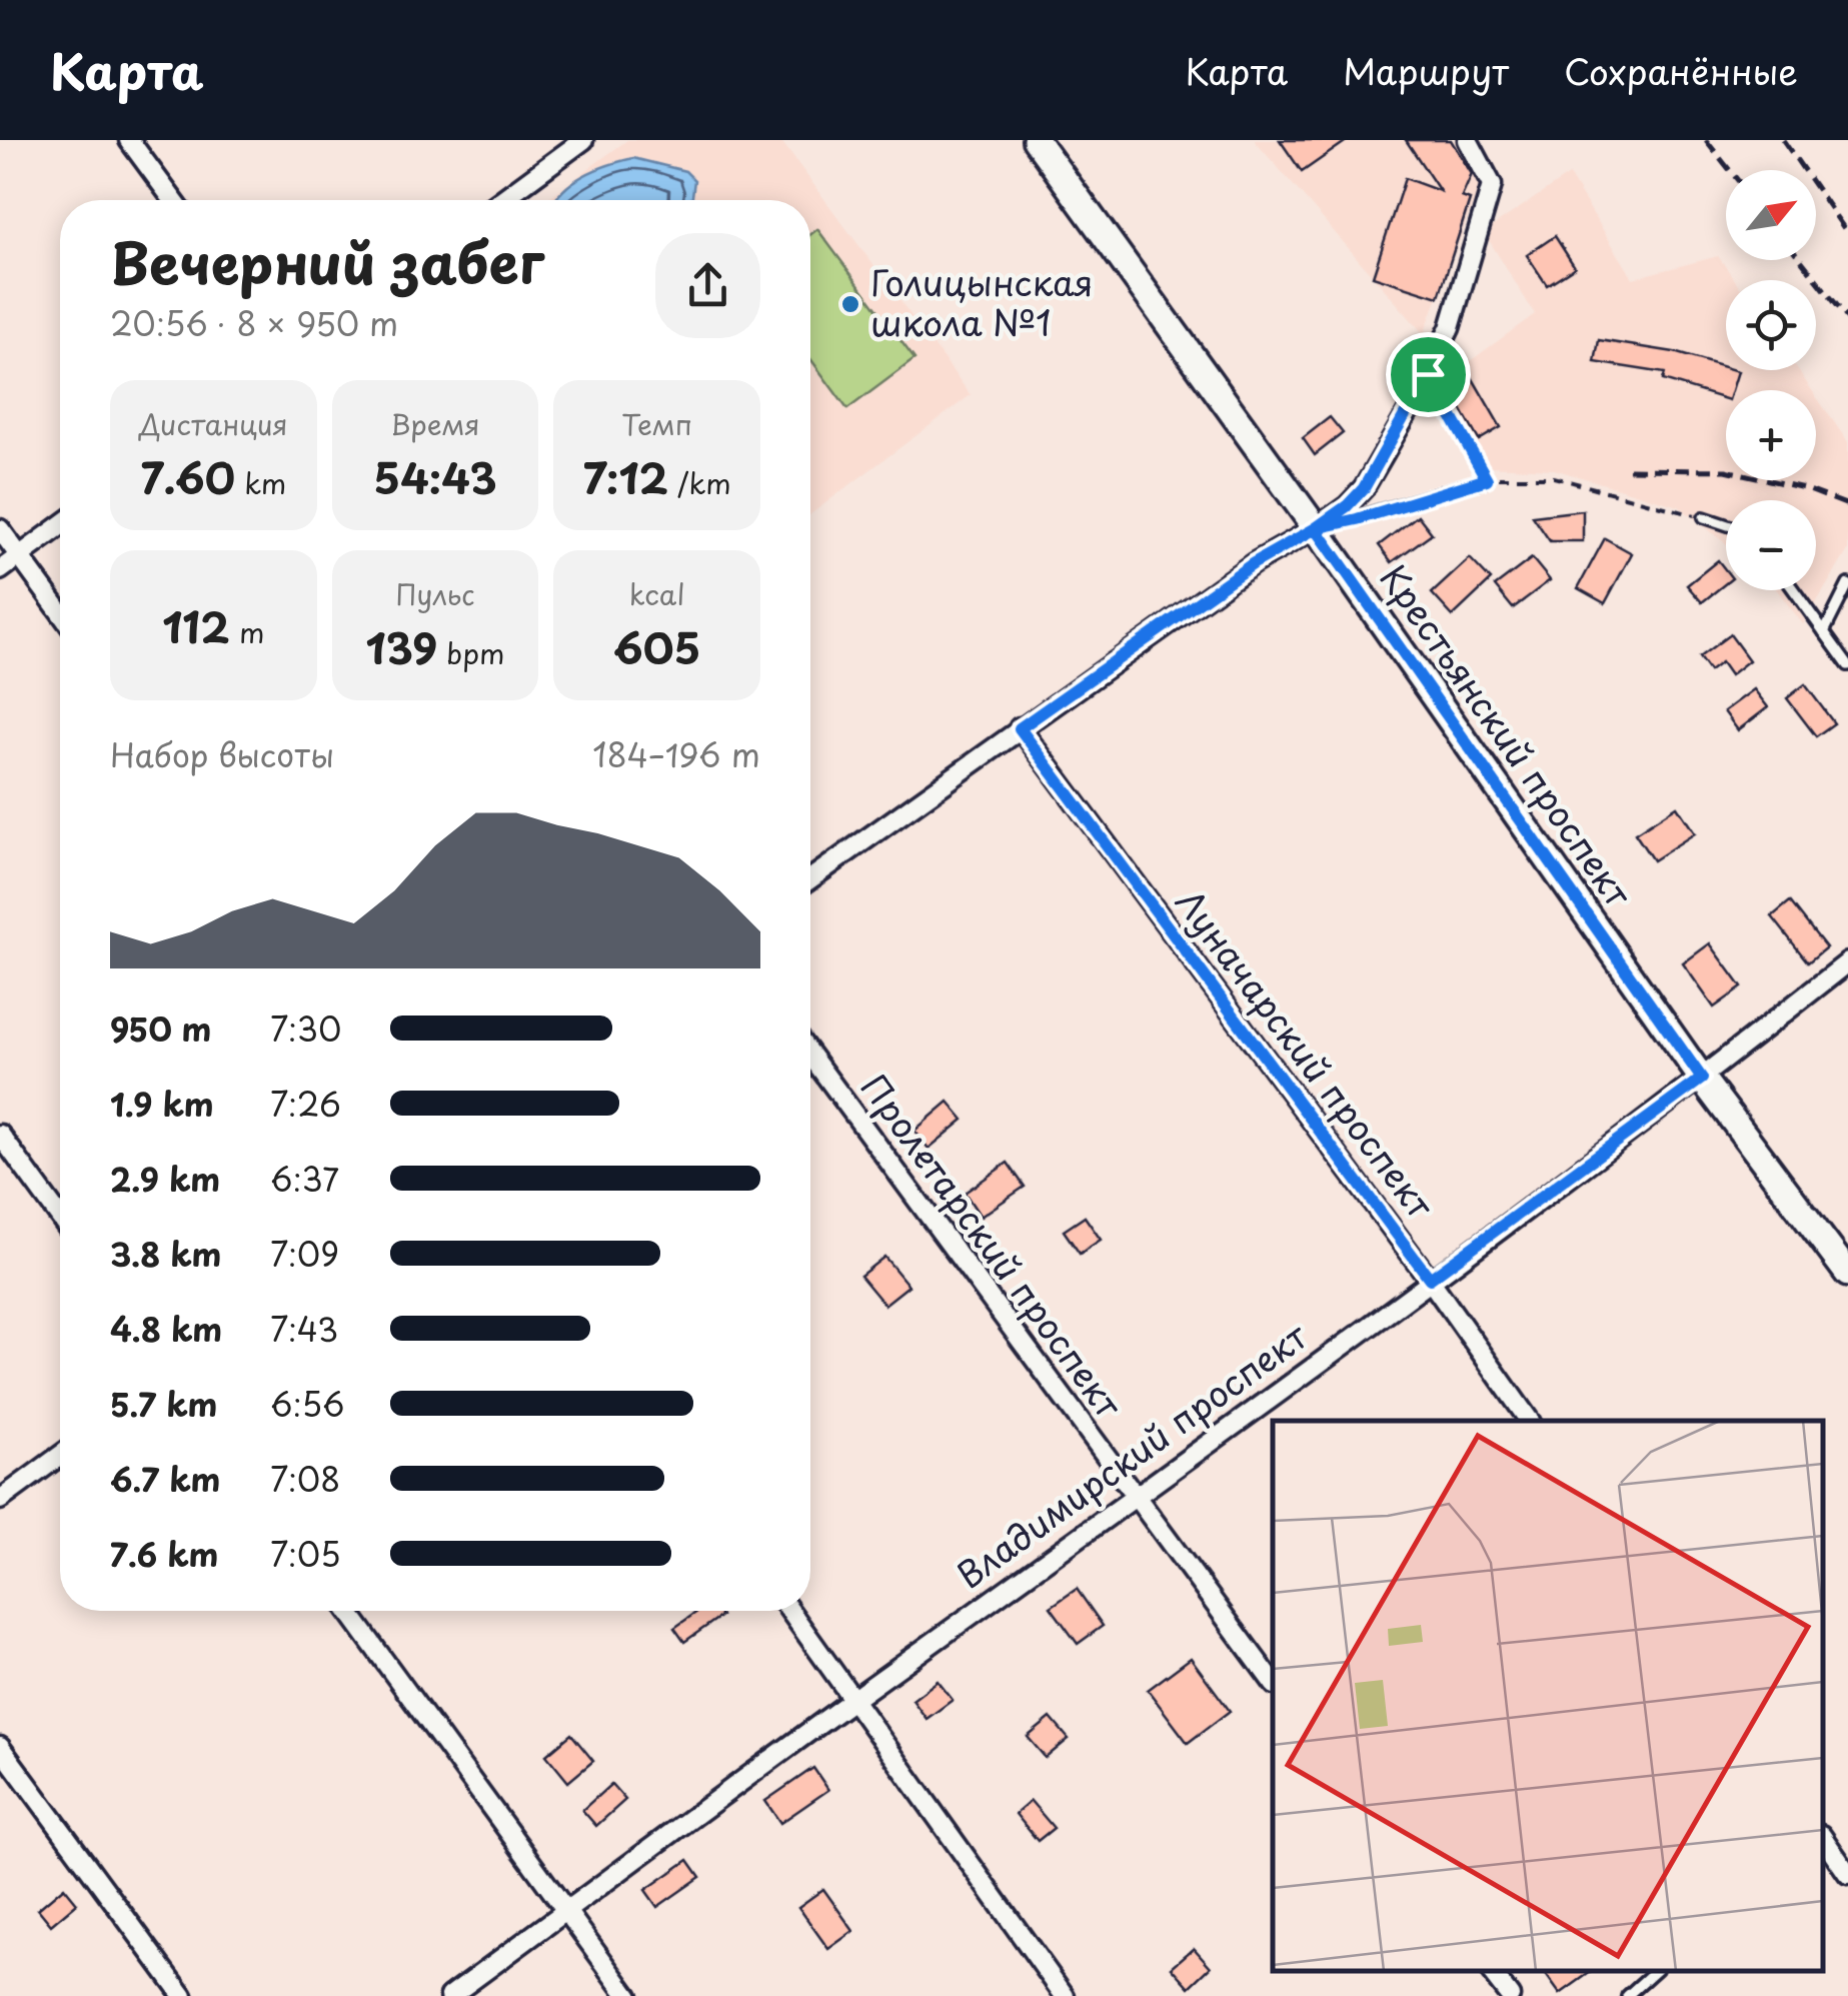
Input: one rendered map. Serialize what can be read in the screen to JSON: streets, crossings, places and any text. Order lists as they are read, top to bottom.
{
  "streets": {
    "street": [
      "Крестьянский проспект",
      "Луначарский проспект",
      "Пролетарский проспект",
      "Владимирский проспект"
    ]
  },
  "crossings": [
    ["Крестьянский проспект", "Владимирский проспект"],
    ["Луначарский проспект", "Владимирский проспект"],
    ["Пролетарский проспект", "Владимирский проспект"]
  ],
  "places": ["Голицынская школа №1"],
  "north": "top right",
  "page": {
    "header": "Карта",
    "nav": ["Карта", "Маршрут", "Сохранённые"],
    "map_buttons": ["+", "−"],
    "heading": ["Вечерний забег", "20:56 · 8 × 950 m"],
    "stats": [
      ["Дистанция", "7.60 km"],
      ["Время", "54:43"],
      ["Темп", "7:12 /km"],
      ["112 m"],
      ["Пульс", "139 bpm"],
      ["kcal", "605"]
    ],
    "chart": ["Набор высоты", "184–196 m"],
    "list": [
      {
        "name": "950 m",
        "note": "7:30"
      },
      {
        "name": "1.9 km",
        "note": "7:26"
      },
      {
        "name": "2.9 km",
        "note": "6:37"
      },
      {
        "name": "3.8 km",
        "note": "7:09"
      },
      {
        "name": "4.8 km",
        "note": "7:43"
      },
      {
        "name": "5.7 km",
        "note": "6:56"
      },
      {
        "name": "6.7 km",
        "note": "7:08"
      },
      {
        "name": "7.6 km",
        "note": "7:05"
      }
    ]
  }
}
